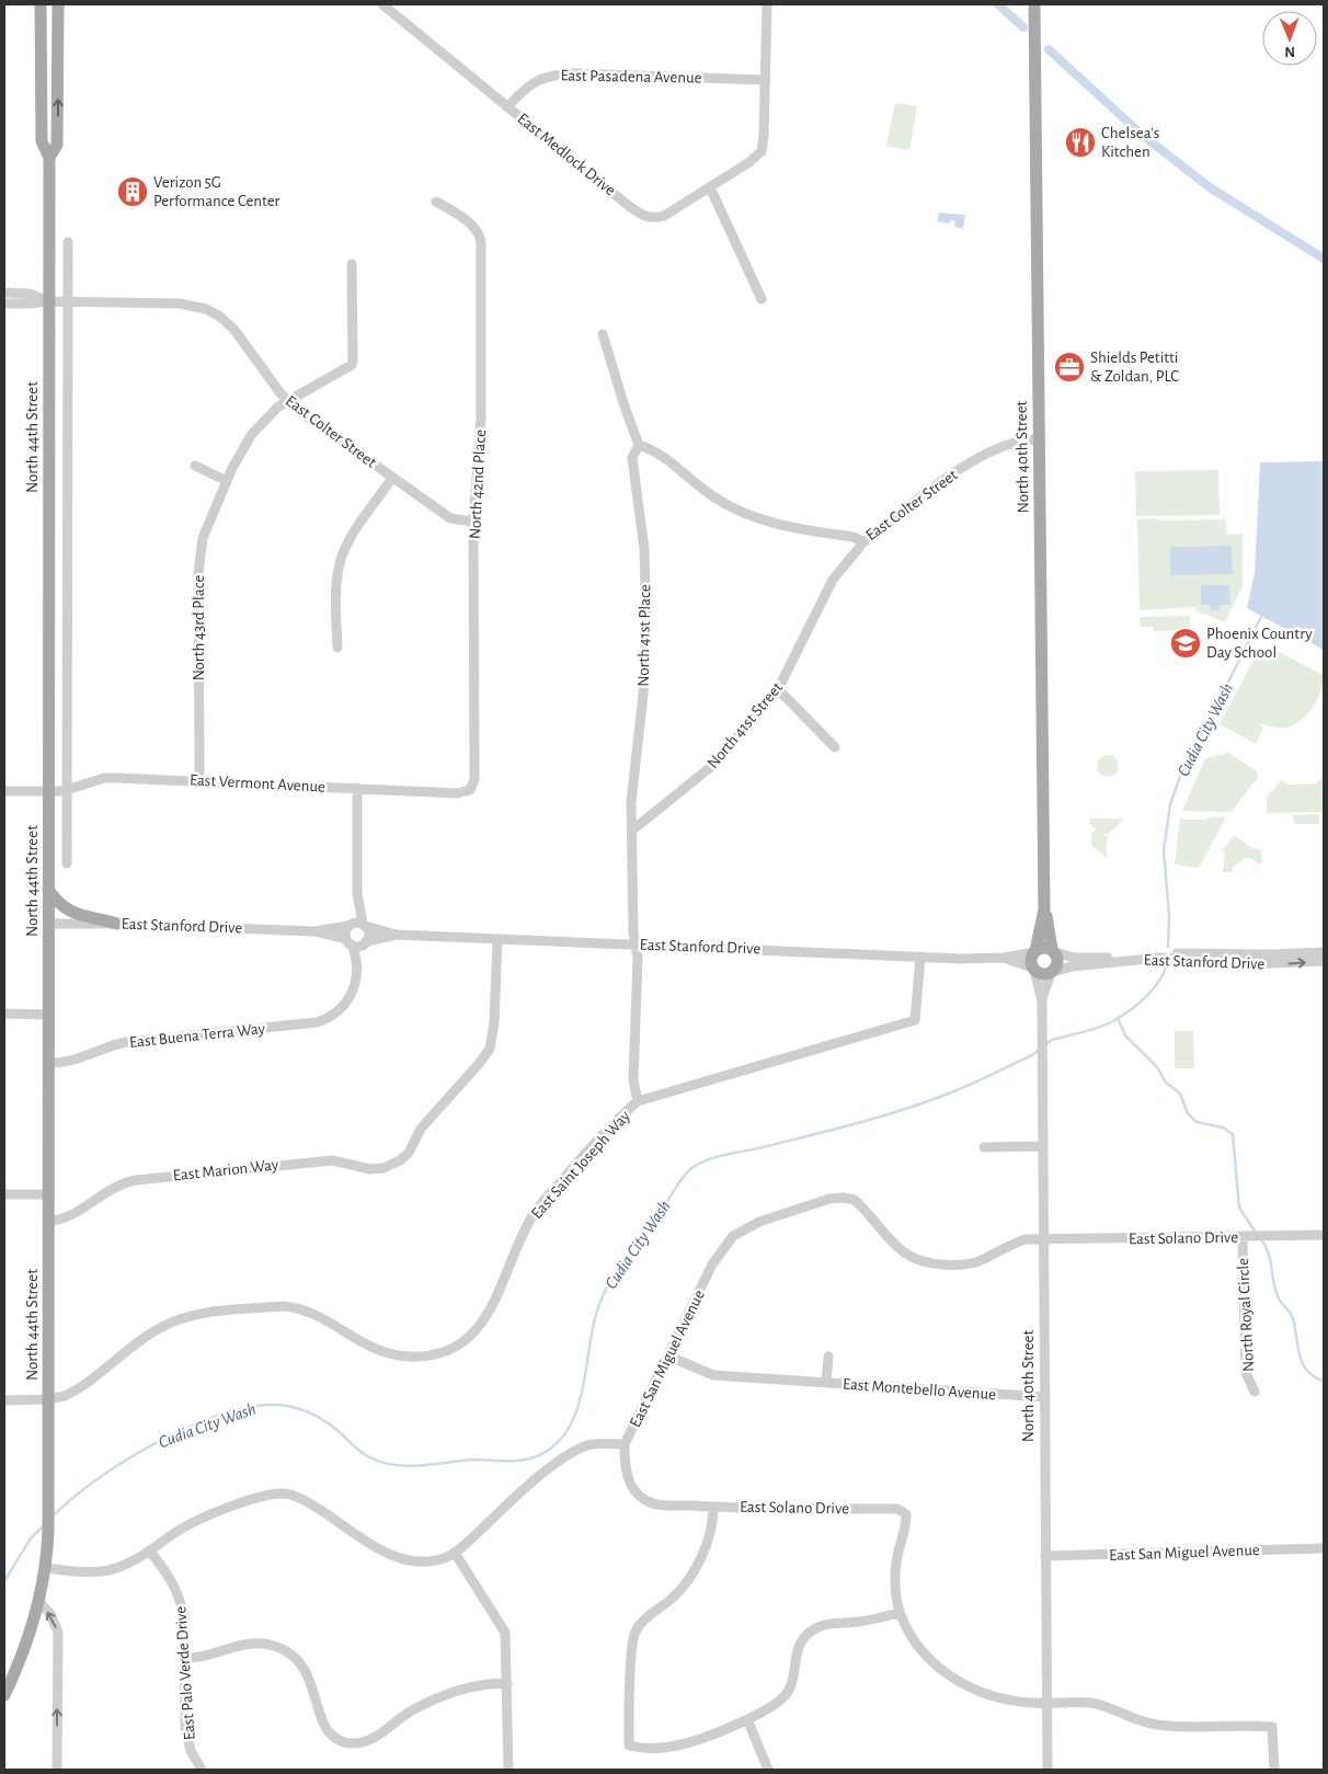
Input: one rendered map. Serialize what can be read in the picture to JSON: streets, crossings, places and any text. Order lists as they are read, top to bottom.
{
  "streets": {
    "main road": ["North 44th Street", "North 40th Street"],
    "street": [
      "East Pasadena Avenue",
      "East Medlock Drive",
      "East Colter Street",
      "North 42nd Place",
      "North 43rd Place",
      "North 41st Place",
      "North 41st Street",
      "East Vermont Avenue",
      "East Stanford Drive",
      "East Buena Terra Way",
      "East Saint Joseph Way",
      "East Marion Way",
      "East Solano Drive",
      "North Royal Circle",
      "East San Miguel Avenue",
      "East Montebello Avenue",
      "East Palo Verde Drive"
    ]
  },
  "crossings": [
    ["East Pasadena Avenue", "East Medlock Drive"],
    ["East Colter Street", "North 44th Street"],
    ["East Colter Street", "North 40th Street"],
    ["East Colter Street", "North 42nd Place"],
    ["East Colter Street", "North 43rd Place"],
    ["East Colter Street", "North 41st Place"],
    ["East Colter Street", "North 41st Street"],
    ["North 44th Street", "East Vermont Avenue"],
    ["North 44th Street", "East Stanford Drive"],
    ["North 44th Street", "East Buena Terra Way"],
    ["North 44th Street", "East Saint Joseph Way"],
    ["North 44th Street", "East Marion Way"],
    ["North 44th Street", "East San Miguel Avenue"],
    ["North 40th Street", "East Stanford Drive"],
    ["North 40th Street", "East Solano Drive"],
    ["North 40th Street", "East San Miguel Avenue"],
    ["North 40th Street", "East Montebello Avenue"],
    ["North 42nd Place", "East Vermont Avenue"],
    ["North 43rd Place", "East Vermont Avenue"],
    ["North 41st Place", "North 41st Street"],
    ["North 41st Place", "East Stanford Drive"],
    ["North 41st Place", "East Saint Joseph Way"],
    ["East Stanford Drive", "East Saint Joseph Way"],
    ["East Stanford Drive", "East Marion Way"],
    ["East Solano Drive", "North Royal Circle"],
    ["East Solano Drive", "East San Miguel Avenue"],
    ["East San Miguel Avenue", "East Montebello Avenue"],
    ["East San Miguel Avenue", "East Palo Verde Drive"]
  ],
  "water": ["Cudia City Wash"],
  "places": {
    "restaurant": ["Chelsea's Kitchen"],
    "building": ["Verizon 5G Performance Center"],
    "office": ["Shields Petitti & Zoldan, PLC"],
    "school or university": ["Phoenix Country Day School"]
  },
  "north": "bottom"
}
